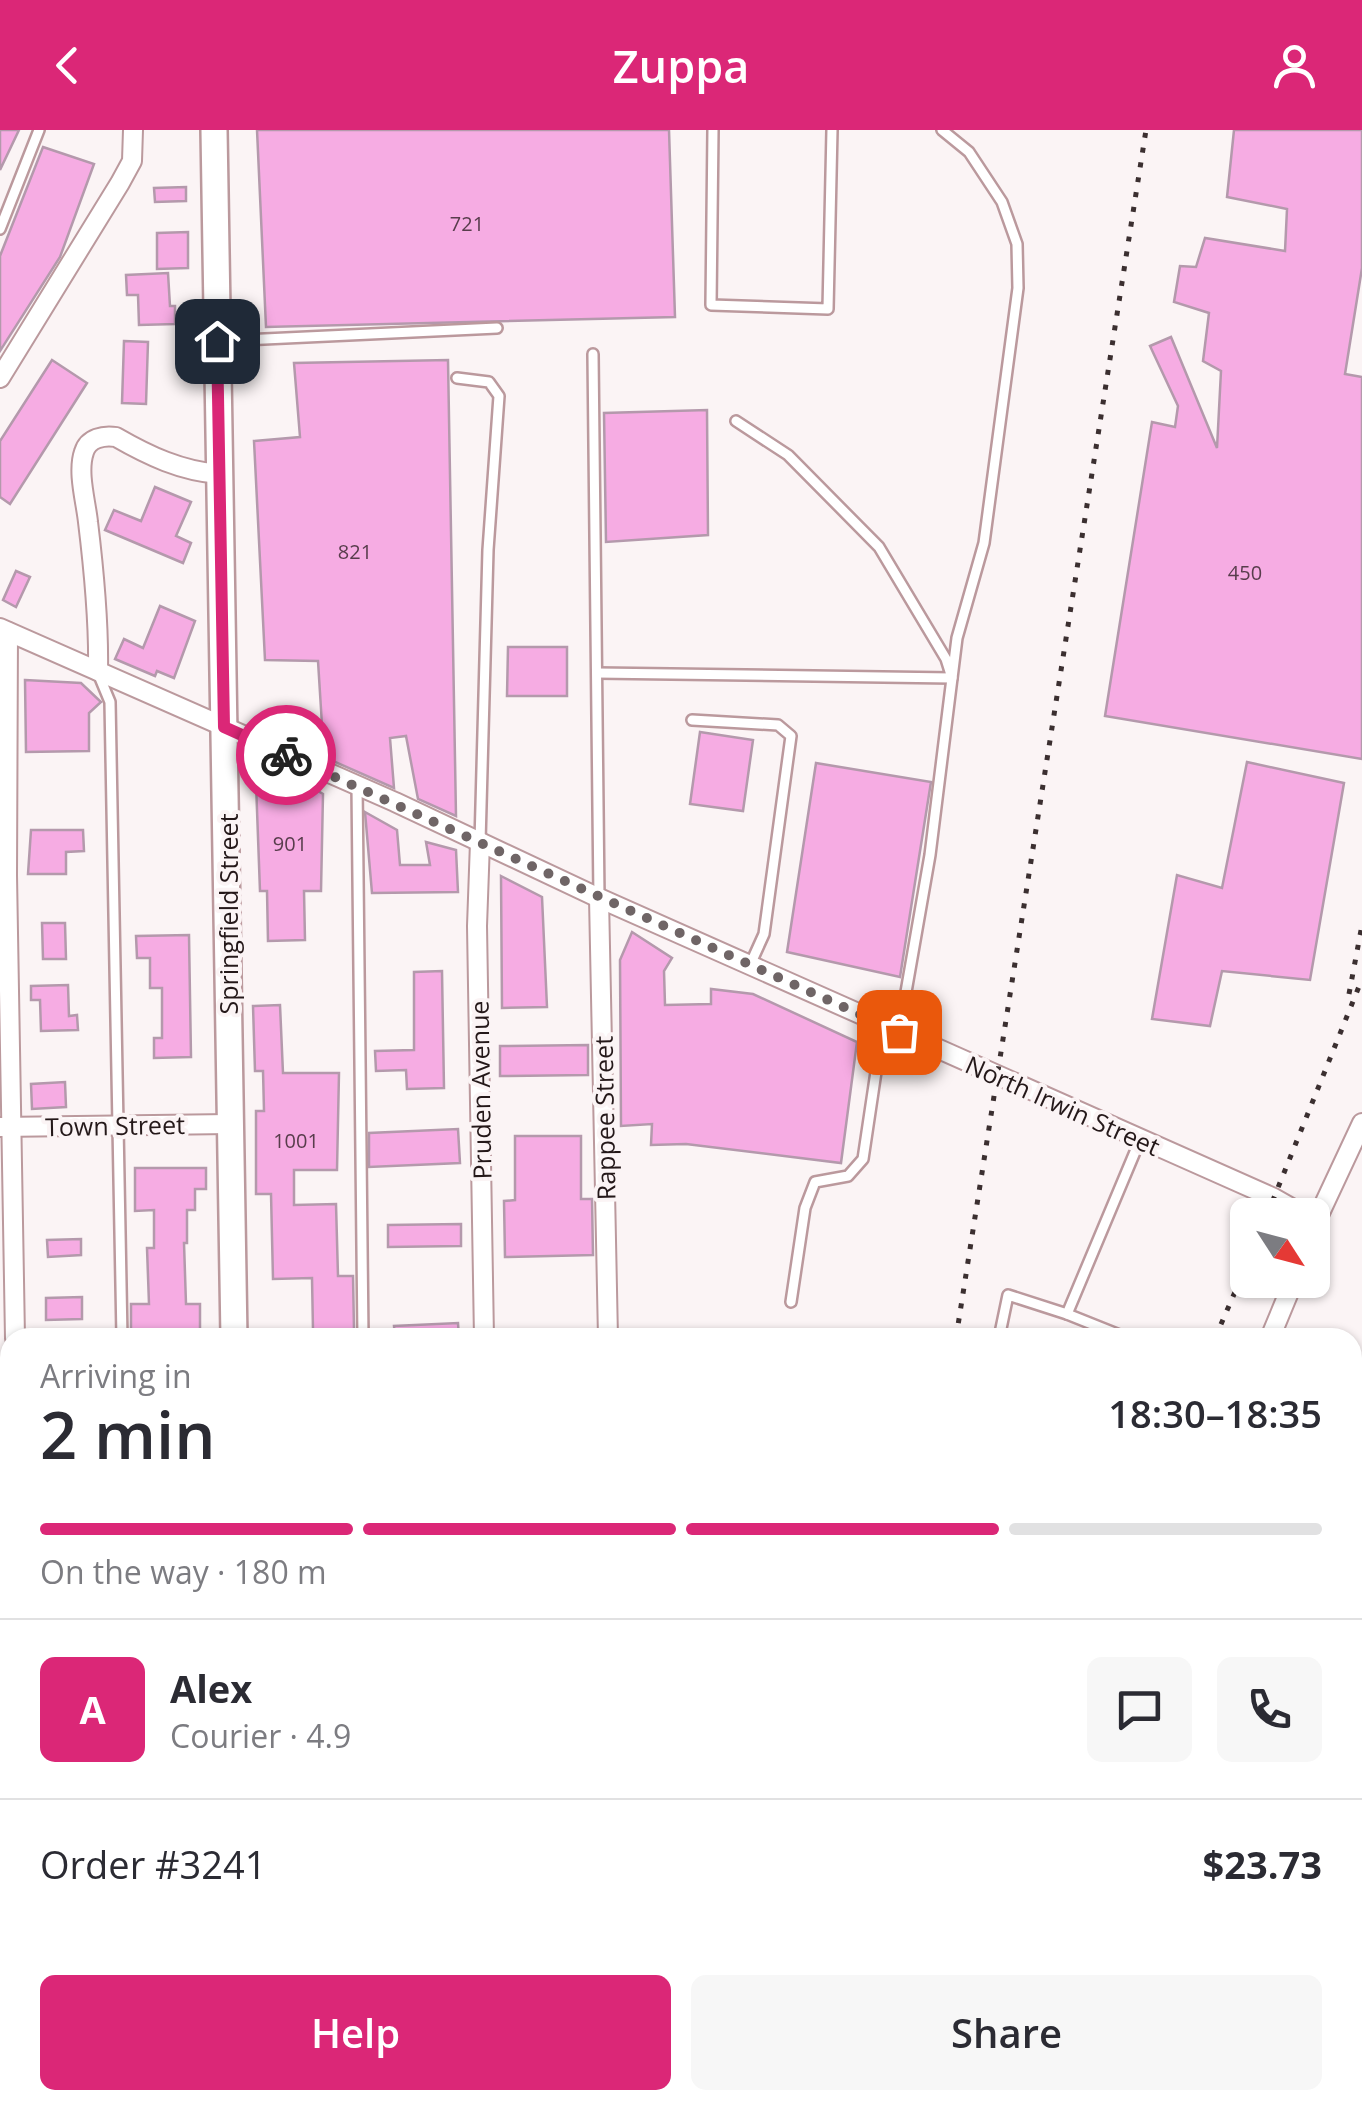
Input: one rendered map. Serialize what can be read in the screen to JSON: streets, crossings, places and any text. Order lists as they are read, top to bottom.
{
  "streets": {
    "main road": ["Springfield Street"],
    "street": [
      "Pruden Avenue",
      "North Irwin Street",
      "Rappee Street",
      "Town Street"
    ]
  },
  "crossings": [
    ["Springfield Street", "North Irwin Street"],
    ["Springfield Street", "Town Street"],
    ["Pruden Avenue", "North Irwin Street"],
    ["North Irwin Street", "Rappee Street"]
  ],
  "house_numbers": [
    "721",
    "821",
    "450",
    "901",
    "1001"
  ],
  "north": "bottom right",
  "page": {
    "header": "Zuppa",
    "heading": ["2 min", "Arriving in", "18:30–18:35"],
    "panel": [
      "Alex",
      "Courier · 4.9",
      "Order #3241",
      "$23.73"
    ],
    "bar": "On the way · 180 m",
    "round": "A",
    "buttons": ["Help", "Share"]
  }
}
